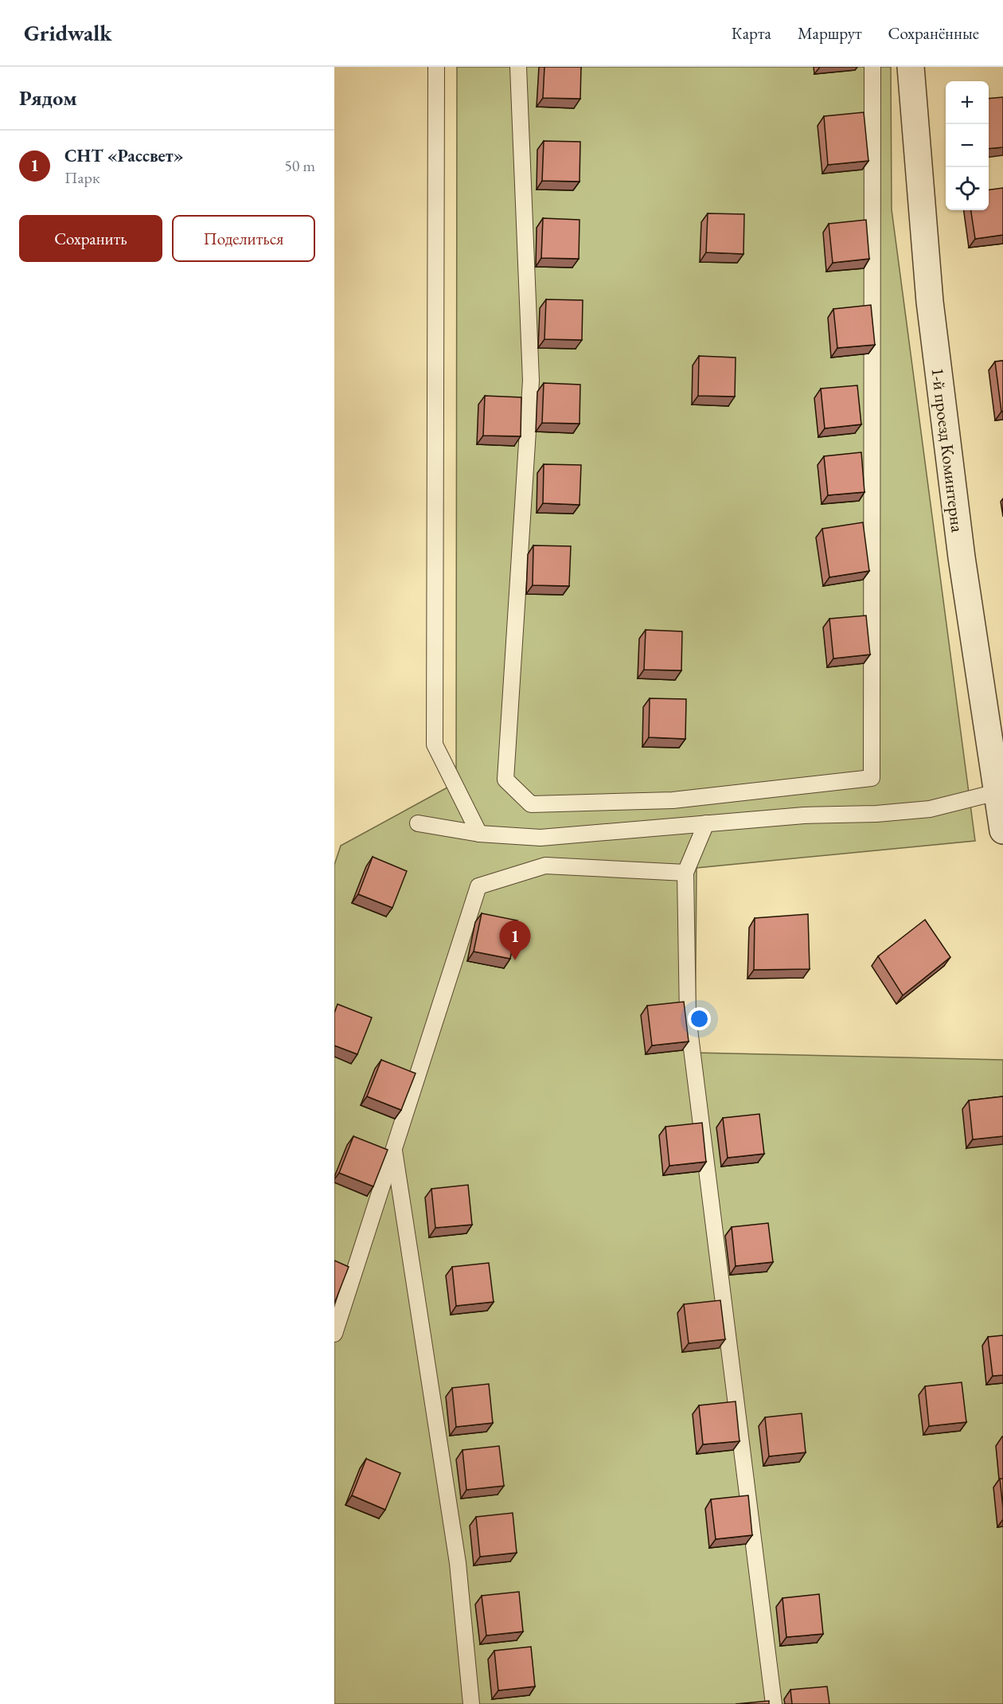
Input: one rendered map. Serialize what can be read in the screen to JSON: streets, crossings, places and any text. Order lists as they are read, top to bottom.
{
  "streets": {
    "street": ["1-й проезд Коминтерна"]
  },
  "page": {
    "header": "Gridwalk",
    "nav": ["Карта", "Маршрут", "Сохранённые"],
    "heading": "Рядом",
    "map_buttons": ["+", "−"],
    "list": [
      {
        "mark": "1",
        "name": "СНТ «Рассвет»",
        "note": "Парк",
        "value": "50 m"
      }
    ],
    "buttons": ["Сохранить", "Поделиться"],
    "pins": "1"
  }
}
